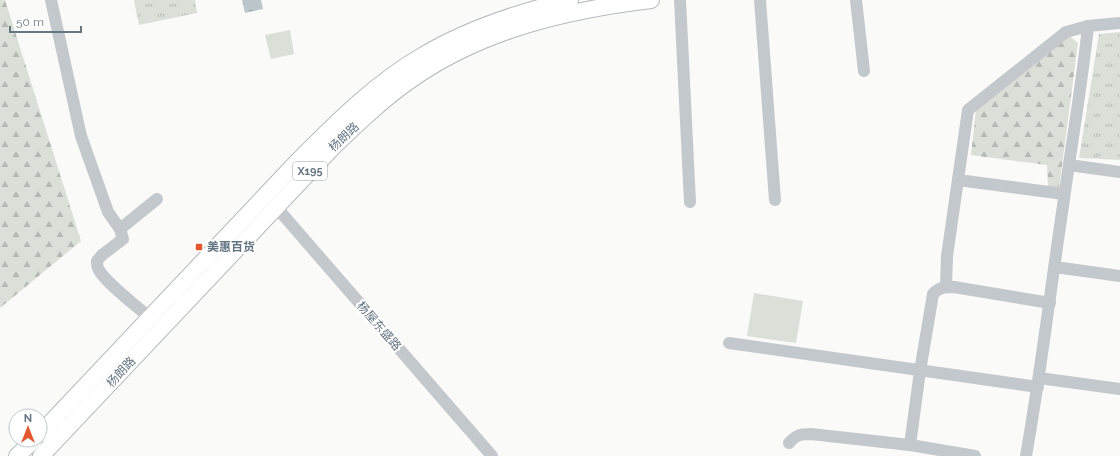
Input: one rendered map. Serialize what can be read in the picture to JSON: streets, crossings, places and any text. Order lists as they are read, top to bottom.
{
  "streets": {
    "main road": ["杨朗路", "X195"],
    "street": ["杨屋东盛路"]
  },
  "crossings": [
    ["杨朗路", "杨屋东盛路"]
  ],
  "places": {
    "transit": ["美惠百货"]
  },
  "scale_bar": "50 m",
  "north": "top"
}
